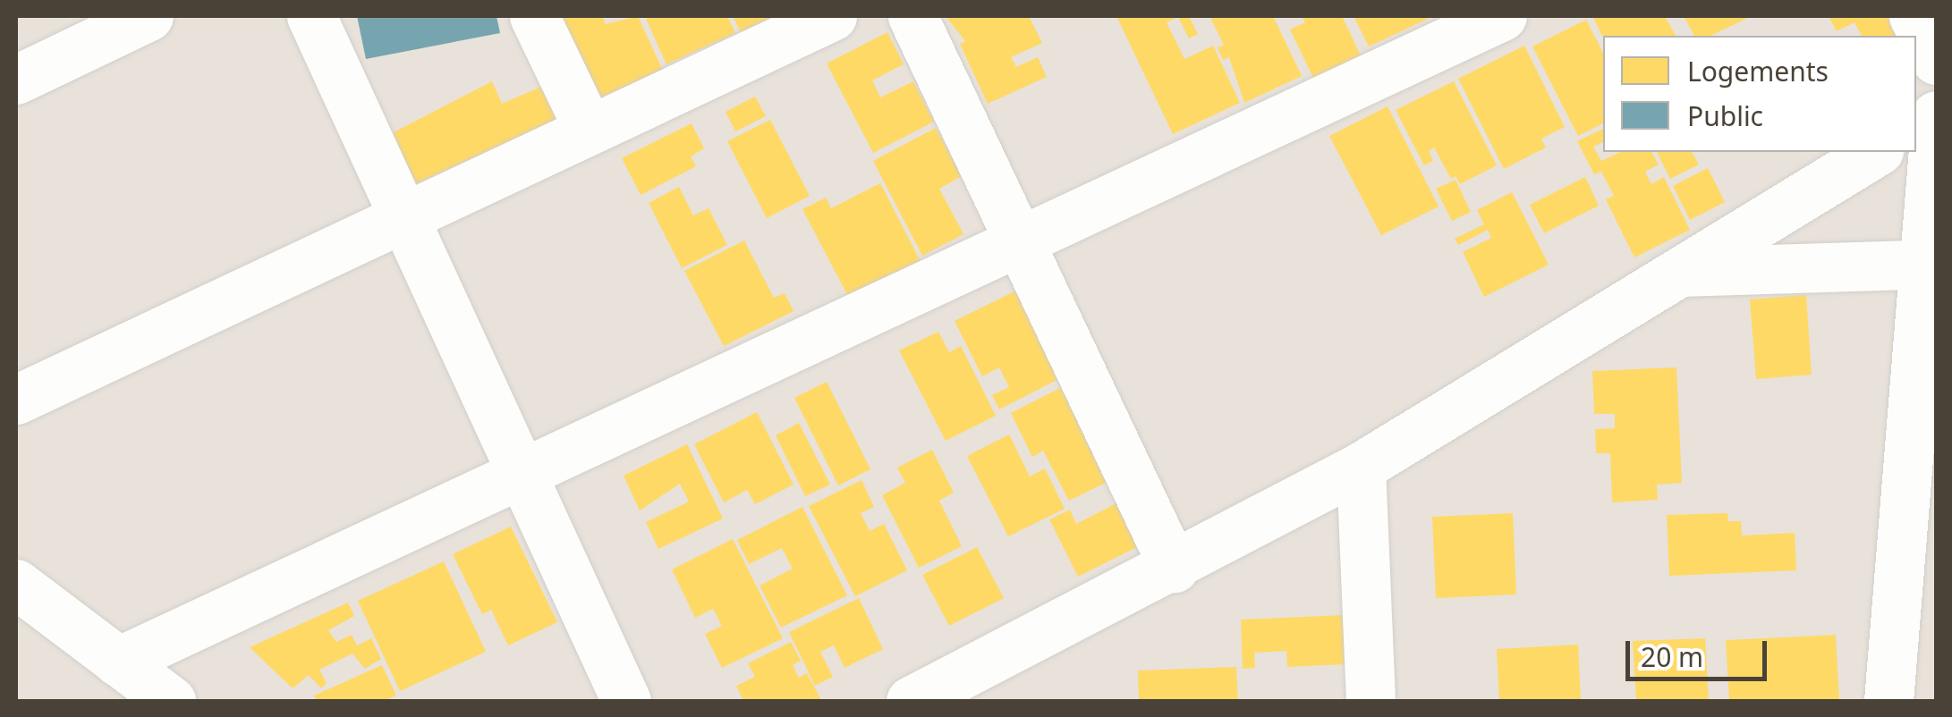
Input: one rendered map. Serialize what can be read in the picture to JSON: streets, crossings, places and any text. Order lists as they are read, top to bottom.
{
  "legend": ["Logements", "Public"],
  "scale_bar": "20 m"
}
